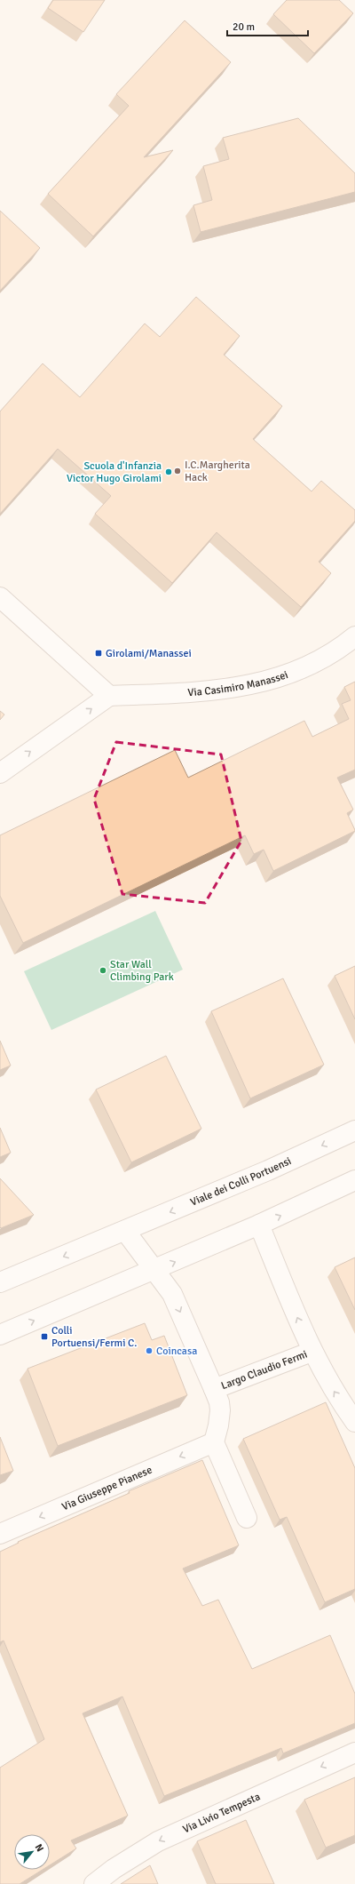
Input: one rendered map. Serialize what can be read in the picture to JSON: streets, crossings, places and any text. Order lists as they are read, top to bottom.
{
  "streets": {
    "street": [
      "Via Casimiro Manassei",
      "Viale dei Colli Portuensi",
      "Largo Claudio Fermi",
      "Via Giuseppe Pianese",
      "Via Livio Tempesta"
    ]
  },
  "one_way": ["Via Giuseppe Pianese", "Via Livio Tempesta"],
  "places": {
    "other": [
      "I.C.Margherita Hack",
      "Scuola d'Infanzia Victor Hugo Girolami",
      "Star Wall Climbing Park",
      "Coincasa"
    ],
    "transit": ["Girolami/Manassei", "Colli Portuensi/Fermi C."]
  },
  "scale_bar": "20 m",
  "north": "top right"
}
